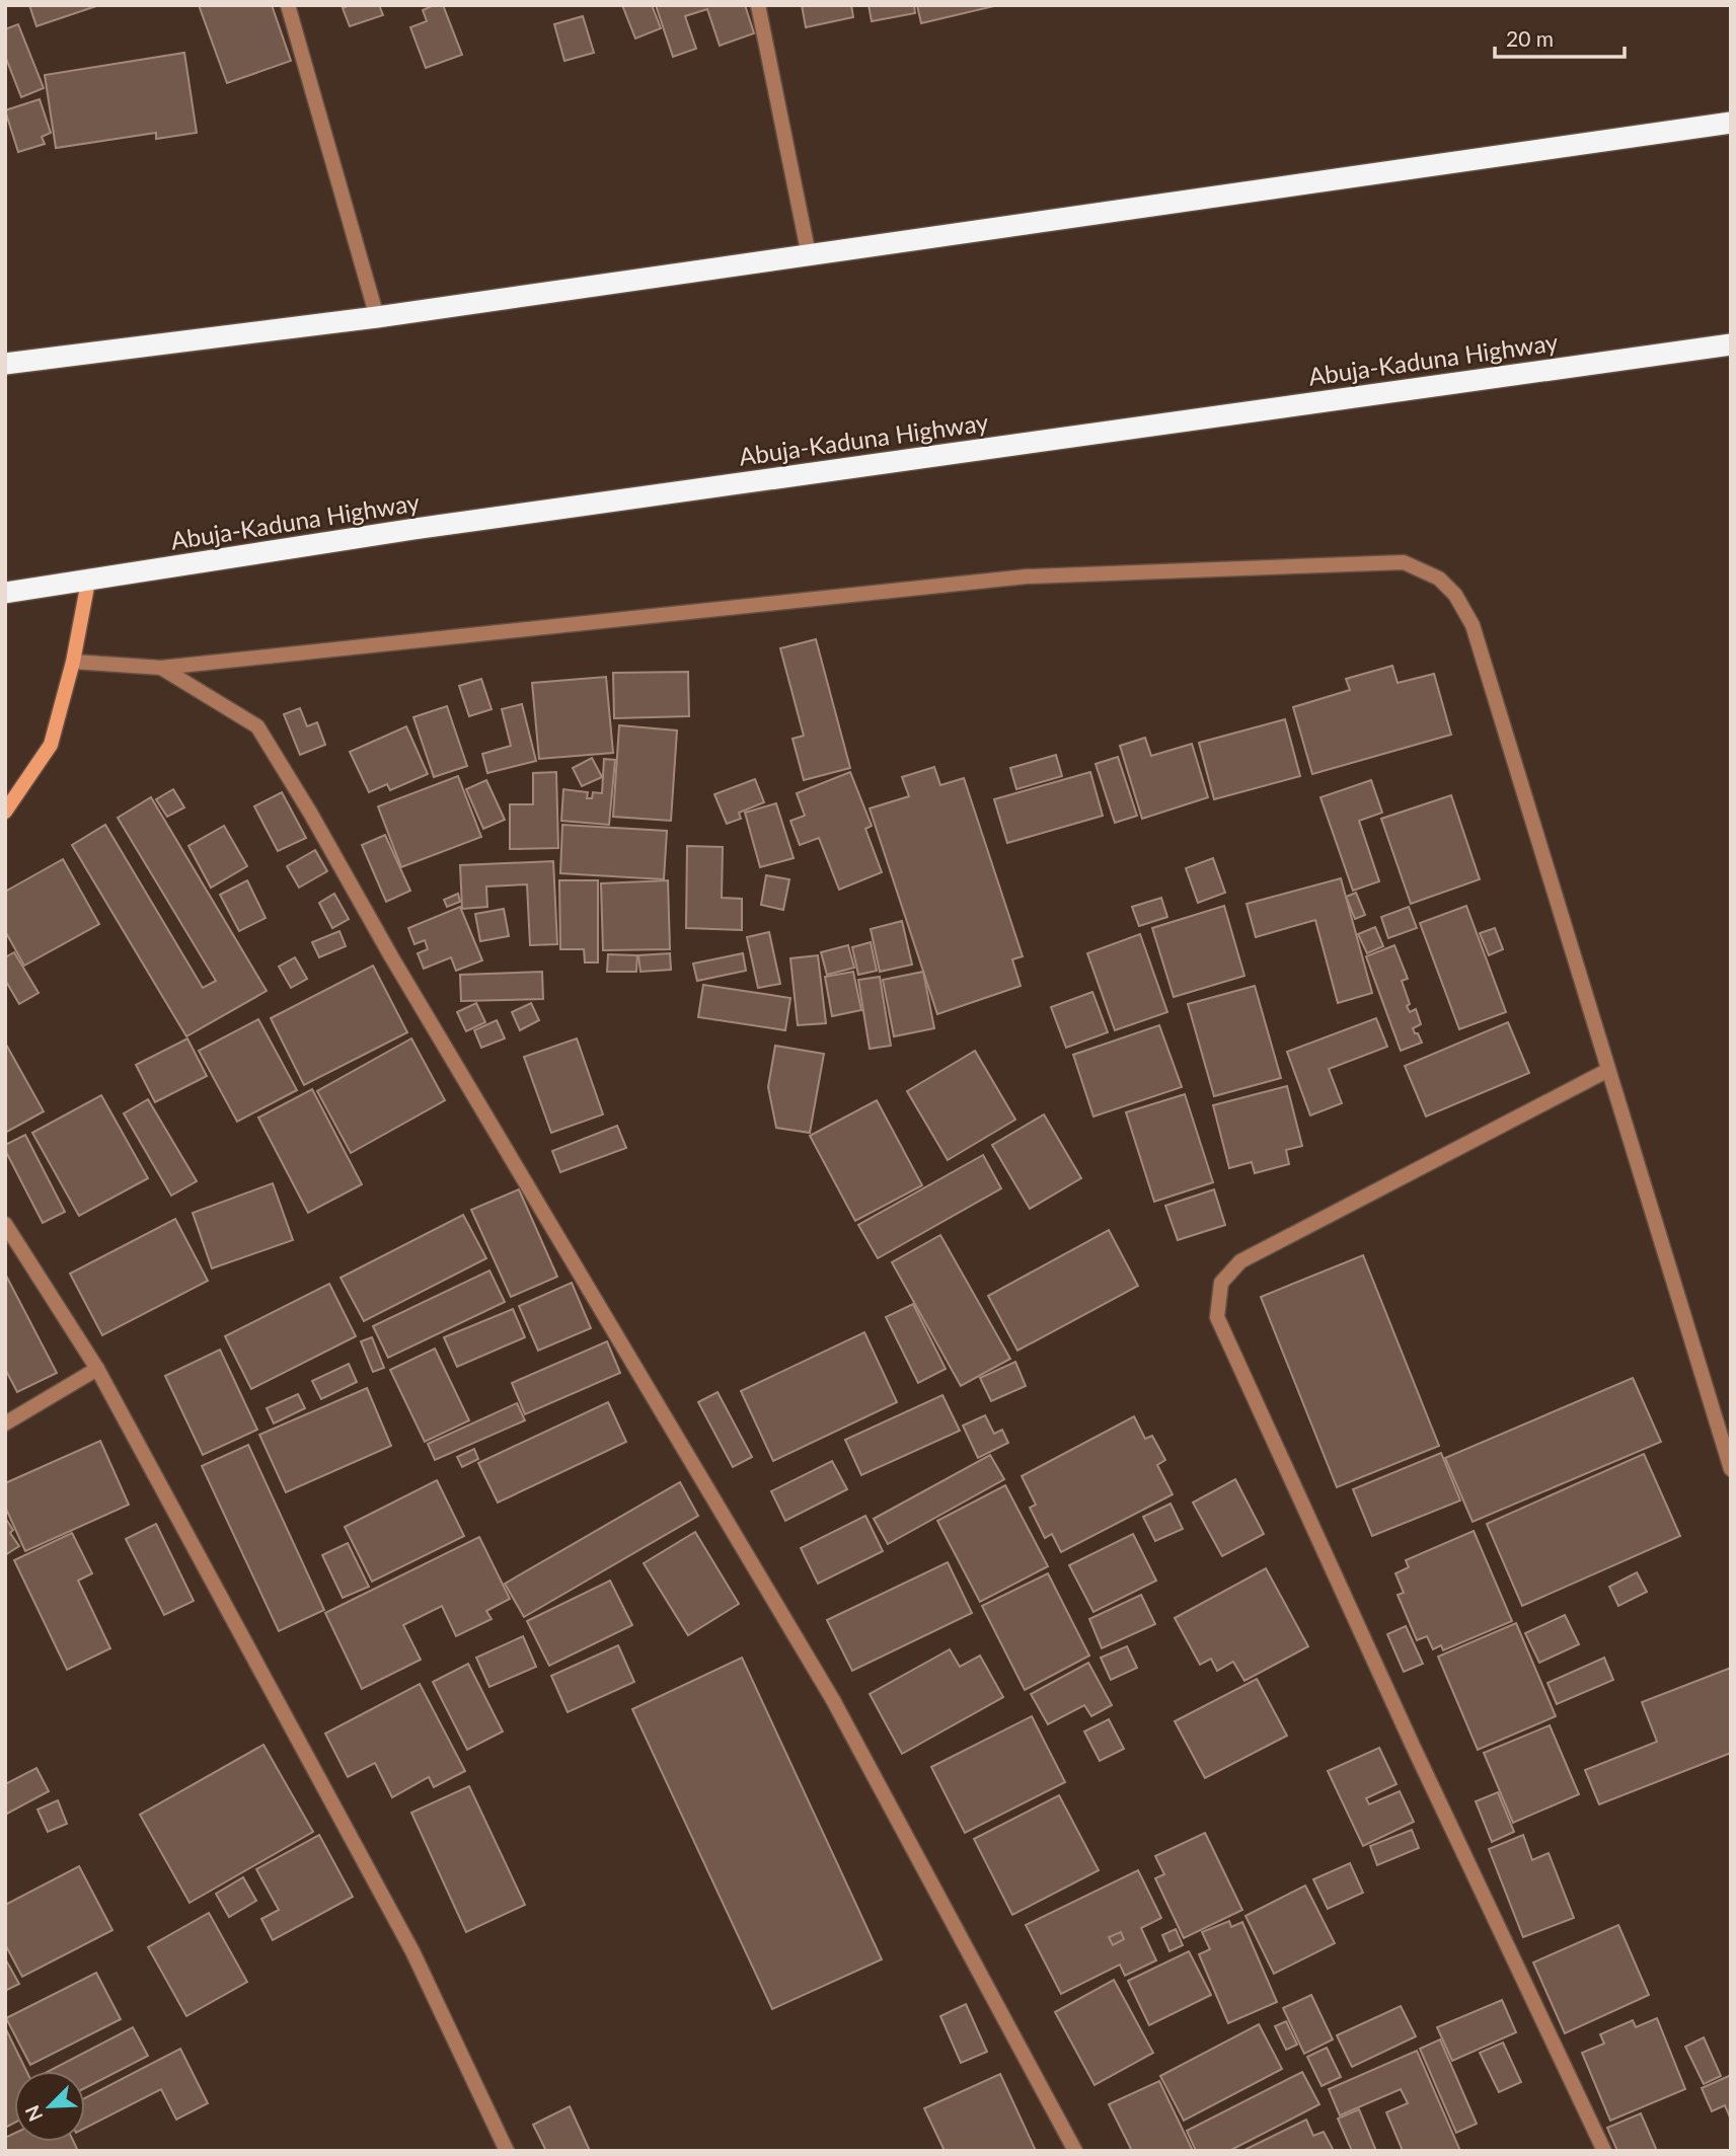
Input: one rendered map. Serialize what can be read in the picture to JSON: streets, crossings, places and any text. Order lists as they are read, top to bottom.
{
  "streets": {
    "highway": ["Abuja-Kaduna Highway"]
  },
  "scale_bar": "20 m",
  "north": "bottom left"
}
